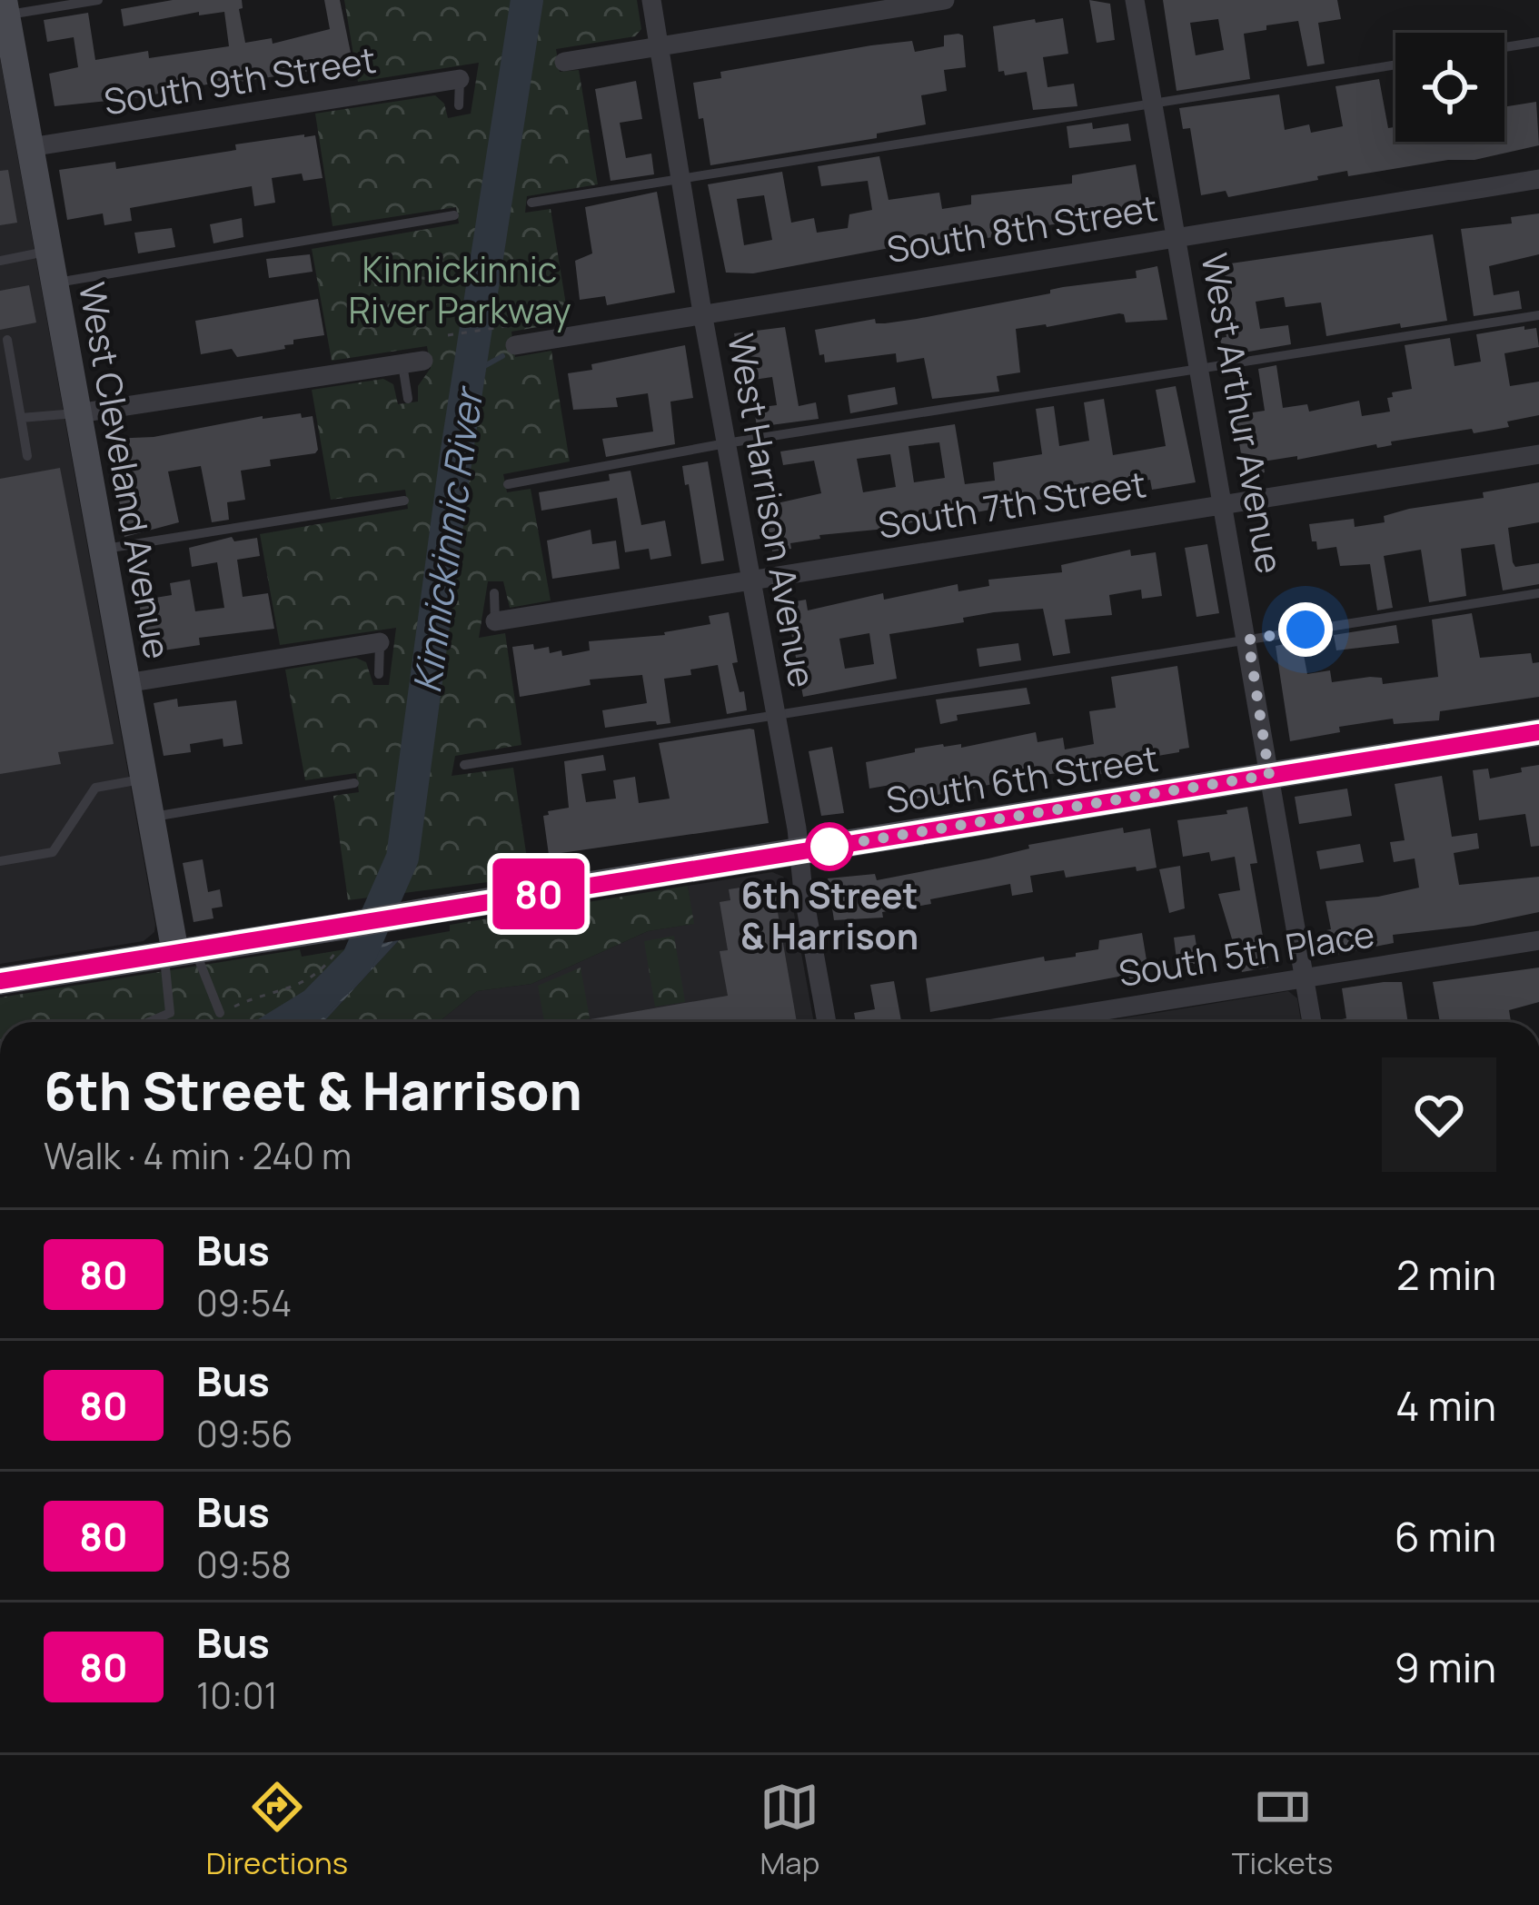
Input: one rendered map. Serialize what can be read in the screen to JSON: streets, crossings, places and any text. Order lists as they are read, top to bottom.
{
  "streets": {
    "street": [
      "South 9th Street",
      "South 8th Street",
      "West Arthur Avenue",
      "West Cleveland Avenue",
      "South 7th Street",
      "West Harrison Avenue",
      "South 6th Street",
      "South 5th Place"
    ]
  },
  "crossings": [
    ["South 9th Street", "West Cleveland Avenue"],
    ["South 8th Street", "West Arthur Avenue"],
    ["South 8th Street", "West Harrison Avenue"],
    ["West Arthur Avenue", "South 7th Street"],
    ["West Arthur Avenue", "South 6th Street"],
    ["West Arthur Avenue", "South 5th Place"],
    ["West Cleveland Avenue", "South 6th Street"],
    ["South 7th Street", "West Harrison Avenue"],
    ["West Harrison Avenue", "South 6th Street"]
  ],
  "water": ["Kinnickinnic River"],
  "parks": ["Kinnickinnic River Parkway"],
  "places": ["6th Street & Harrison"],
  "lines": ["bus line 80"],
  "page": {
    "on_map": "80",
    "heading": ["6th Street & Harrison", "Walk · 4 min · 240 m"],
    "list": [
      {
        "mark": "80",
        "name": "Bus",
        "note": "09:54",
        "value": "2 min"
      },
      {
        "mark": "80",
        "name": "Bus",
        "note": "09:56",
        "value": "4 min"
      },
      {
        "mark": "80",
        "name": "Bus",
        "note": "09:58",
        "value": "6 min"
      },
      {
        "mark": "80",
        "name": "Bus",
        "note": "10:01",
        "value": "9 min"
      }
    ],
    "tabs": ["Directions", "Map", "Tickets"]
  }
}
